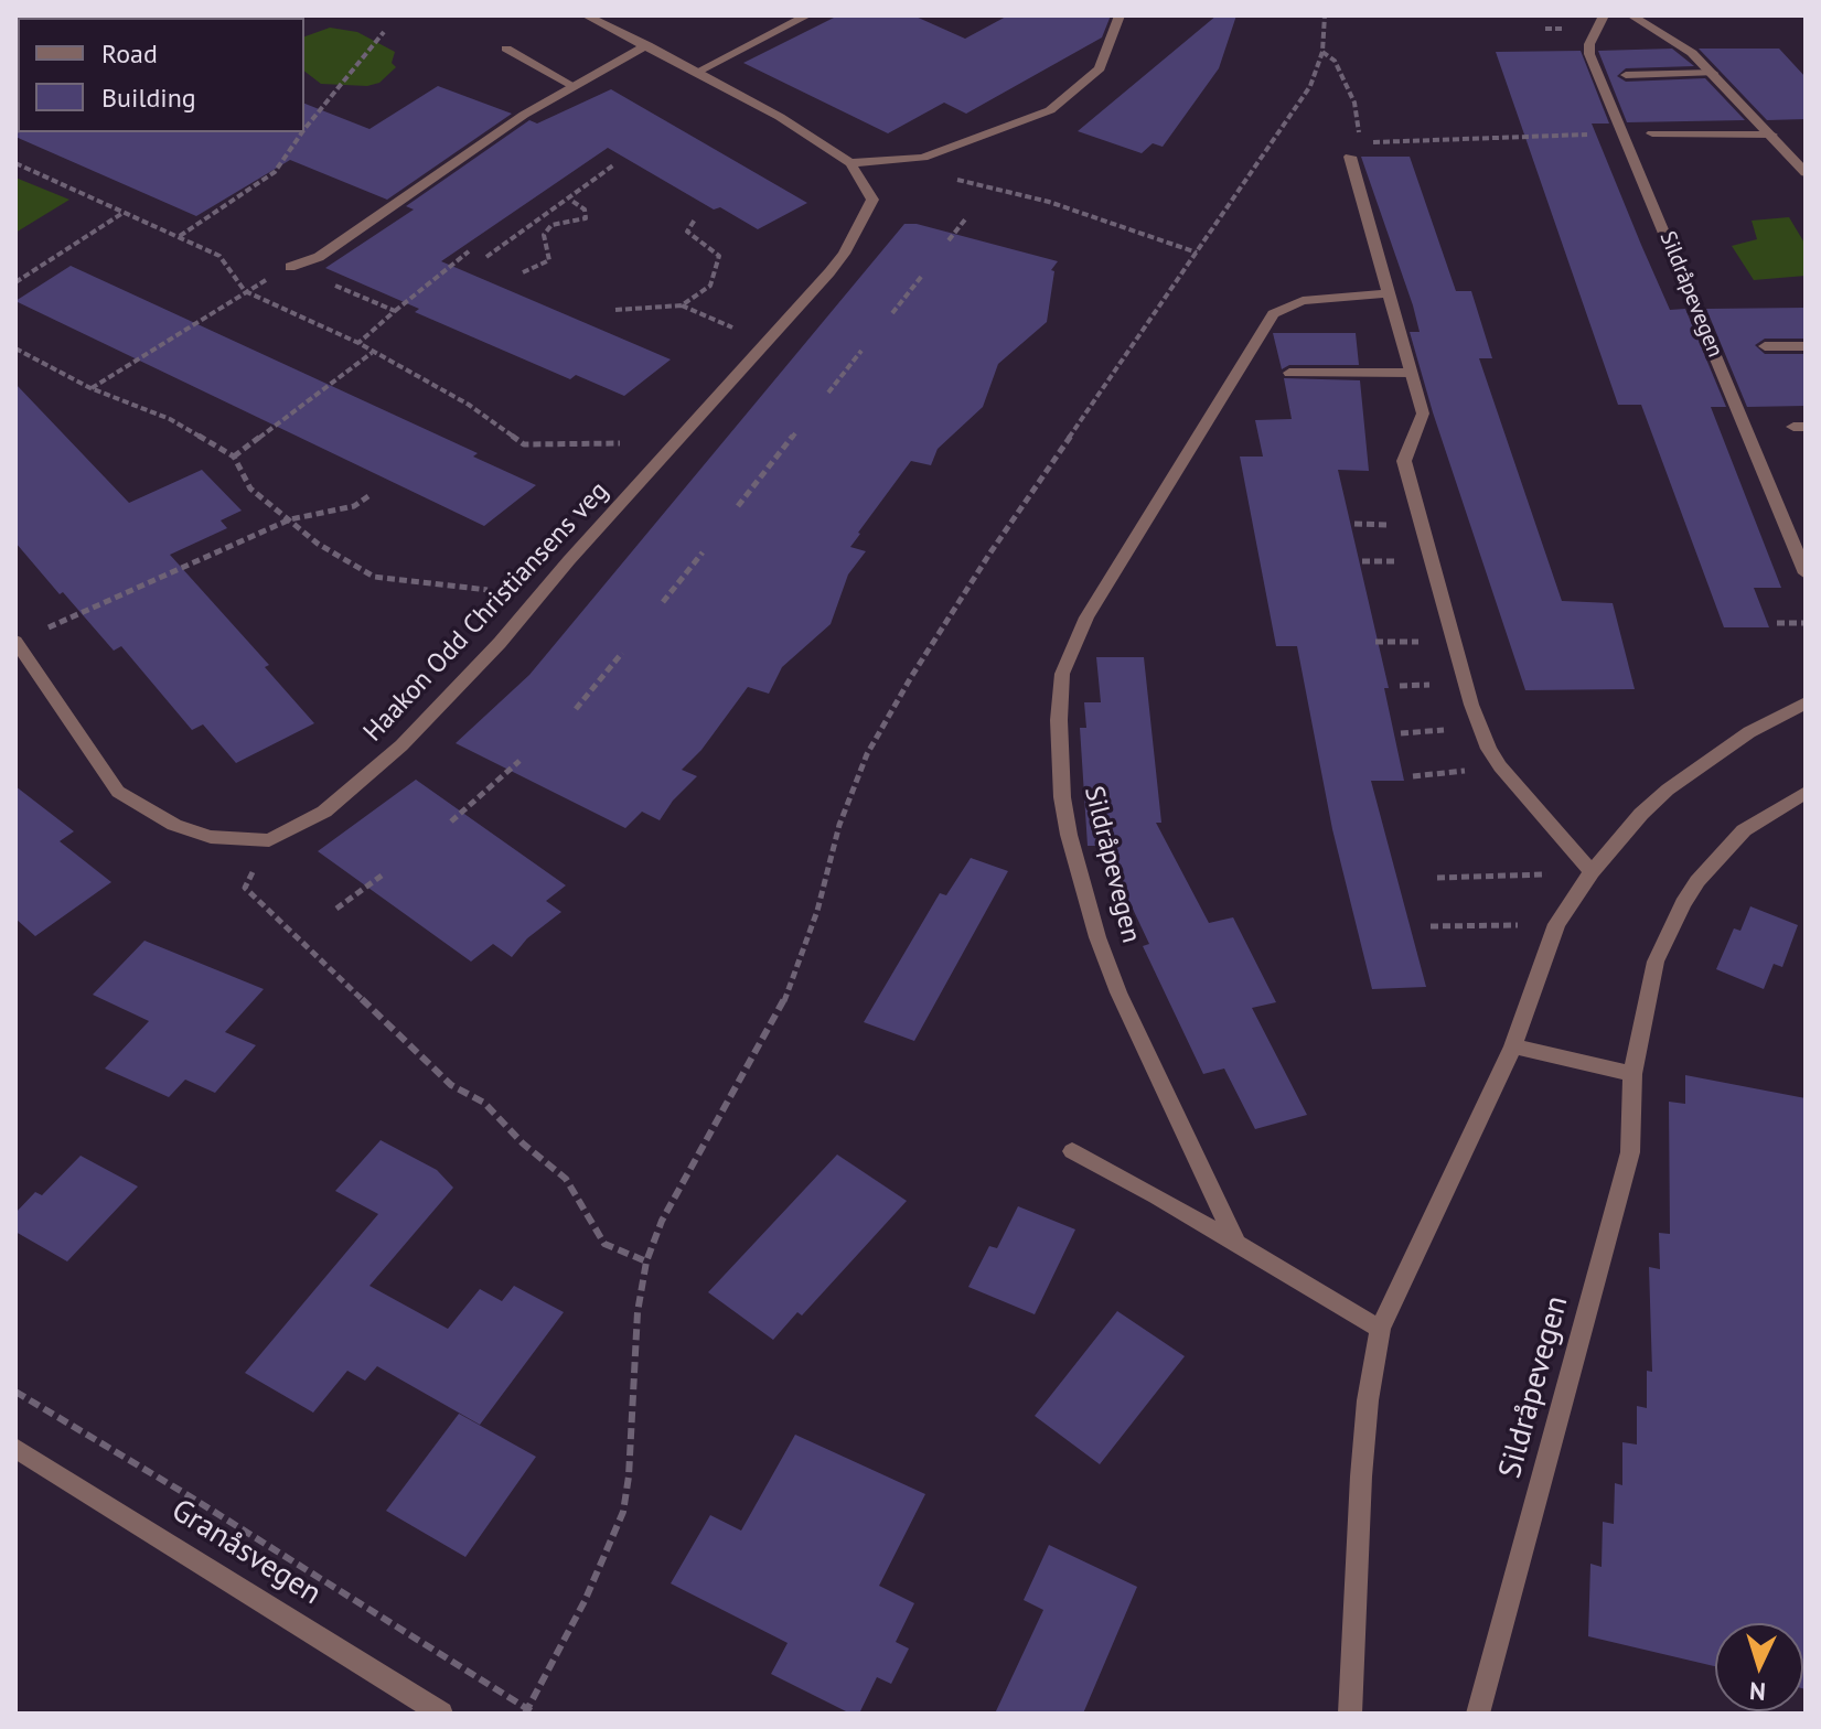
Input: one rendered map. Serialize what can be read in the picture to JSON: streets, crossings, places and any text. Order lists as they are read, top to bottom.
{
  "streets": {
    "street": ["Sildråpevegen", "Haakon Odd Christiansens veg", "Granåsvegen"]
  },
  "legend": ["Road", "Building"],
  "north": "bottom"
}
